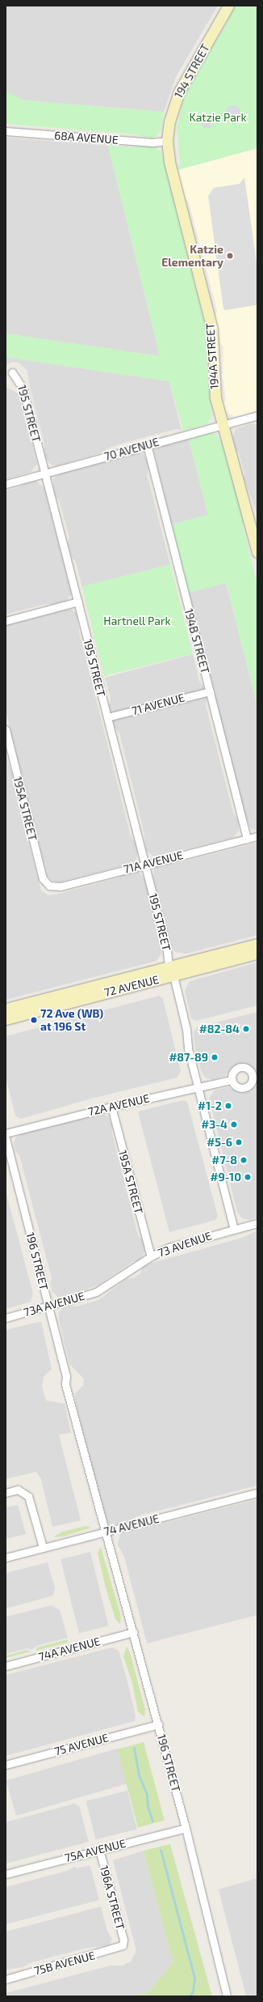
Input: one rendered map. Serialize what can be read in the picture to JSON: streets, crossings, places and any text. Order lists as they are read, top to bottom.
{
  "streets": {
    "street": [
      "194 STREET",
      "68A AVENUE",
      "194A STREET",
      "195 STREET",
      "70 AVENUE",
      "194B STREET",
      "71 AVENUE",
      "195A STREET",
      "71A AVENUE",
      "72 AVENUE",
      "72A AVENUE",
      "73 AVENUE",
      "196 STREET",
      "73A AVENUE",
      "74 AVENUE",
      "74A AVENUE",
      "75 AVENUE",
      "75A AVENUE",
      "196A STREET",
      "75B AVENUE"
    ]
  },
  "crossings": [
    ["194 STREET", "68A AVENUE"],
    ["194 STREET", "194A STREET"],
    ["68A AVENUE", "194A STREET"],
    ["194A STREET", "70 AVENUE"],
    ["195 STREET", "70 AVENUE"],
    ["195 STREET", "71 AVENUE"],
    ["195 STREET", "71A AVENUE"],
    ["195 STREET", "72 AVENUE"],
    ["195 STREET", "72A AVENUE"],
    ["195 STREET", "73 AVENUE"],
    ["70 AVENUE", "194B STREET"],
    ["194B STREET", "71 AVENUE"],
    ["194B STREET", "71A AVENUE"],
    ["195A STREET", "71A AVENUE"],
    ["195A STREET", "72A AVENUE"],
    ["195A STREET", "73 AVENUE"],
    ["73 AVENUE", "73A AVENUE"],
    ["196 STREET", "73A AVENUE"],
    ["196 STREET", "74 AVENUE"],
    ["196 STREET", "74A AVENUE"],
    ["196 STREET", "75 AVENUE"],
    ["196 STREET", "75A AVENUE"],
    ["75A AVENUE", "196A STREET"],
    ["196A STREET", "75B AVENUE"]
  ],
  "parks": ["Katzie Park", "Hartnell Park"],
  "places": [
    "Katzie Elementary",
    "72 Ave (WB) at 196 St",
    "#82-84",
    "#87-89",
    "#1-2",
    "#3-4",
    "#5-6",
    "#7-8",
    "#9-10"
  ]
}
